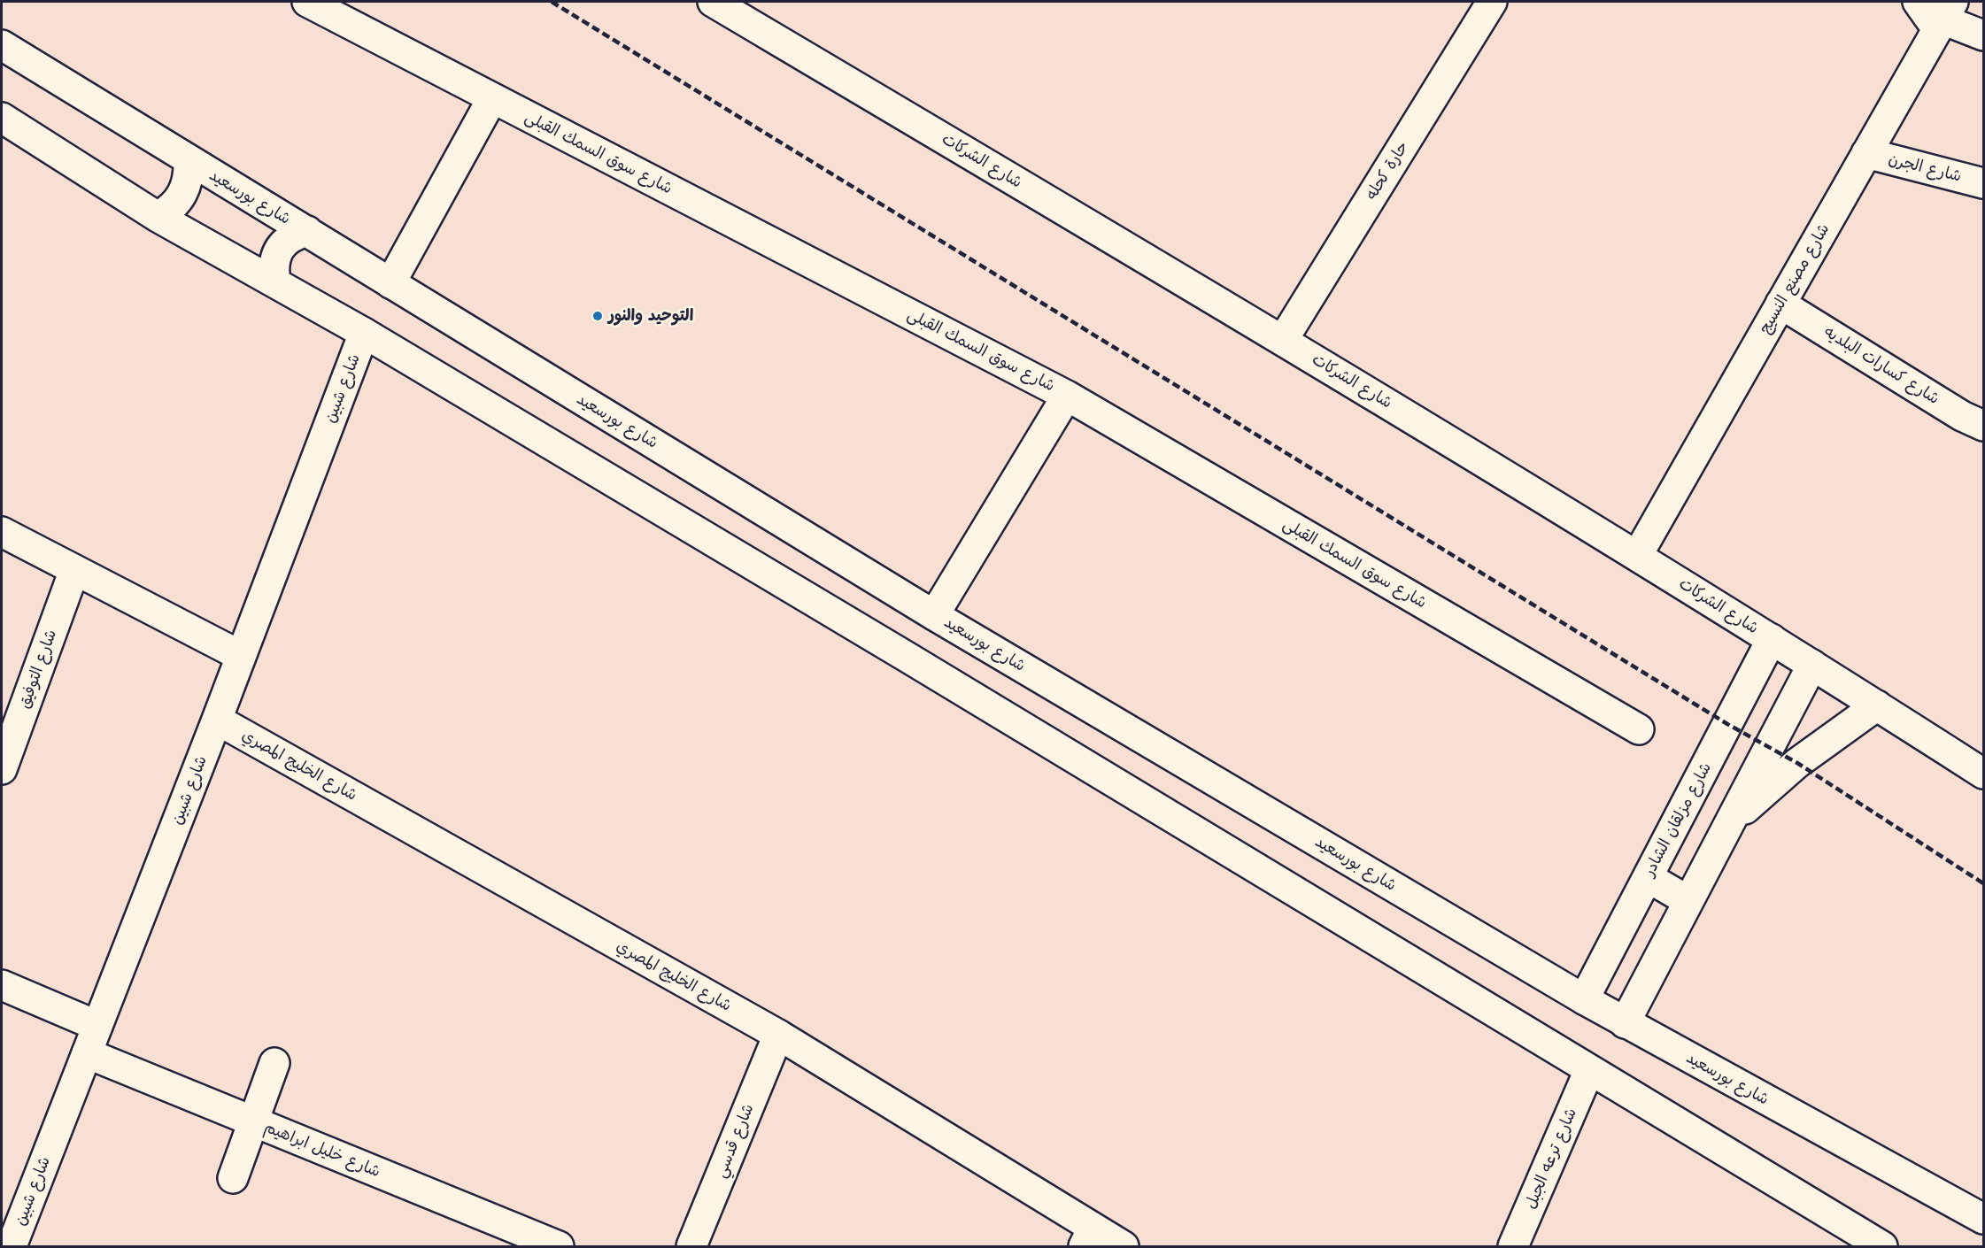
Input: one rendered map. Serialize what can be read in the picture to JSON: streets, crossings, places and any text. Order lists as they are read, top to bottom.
{
  "streets": {
    "street": [
      "شارع سوق السمك القبلى",
      "شارع الشركات",
      "شارع الجرن",
      "حارة كحله",
      "شارع بورسعيد",
      "شارع مصنع النسيج",
      "شارع كسارات البلديه",
      "شارع شبين",
      "شارع التوفيق",
      "شارع الخليج المصري",
      "شارع مزلقان الشادر",
      "شارع قدسي",
      "شارع خليل ابراهيم",
      "شارع ترعه الجبل"
    ]
  },
  "crossings": [
    ["شارع الشركات", "حارة كحله"],
    ["شارع الشركات", "شارع مصنع النسيج"],
    ["شارع الشركات", "شارع مزلقان الشادر"],
    ["شارع الجرن", "شارع مصنع النسيج"],
    ["شارع بورسعيد", "شارع مزلقان الشادر"],
    ["شارع مصنع النسيج", "شارع كسارات البلديه"],
    ["شارع شبين", "شارع الخليج المصري"],
    ["شارع شبين", "شارع خليل ابراهيم"],
    ["شارع الخليج المصري", "شارع قدسي"]
  ],
  "places": ["التوحيد والنور"]
}
